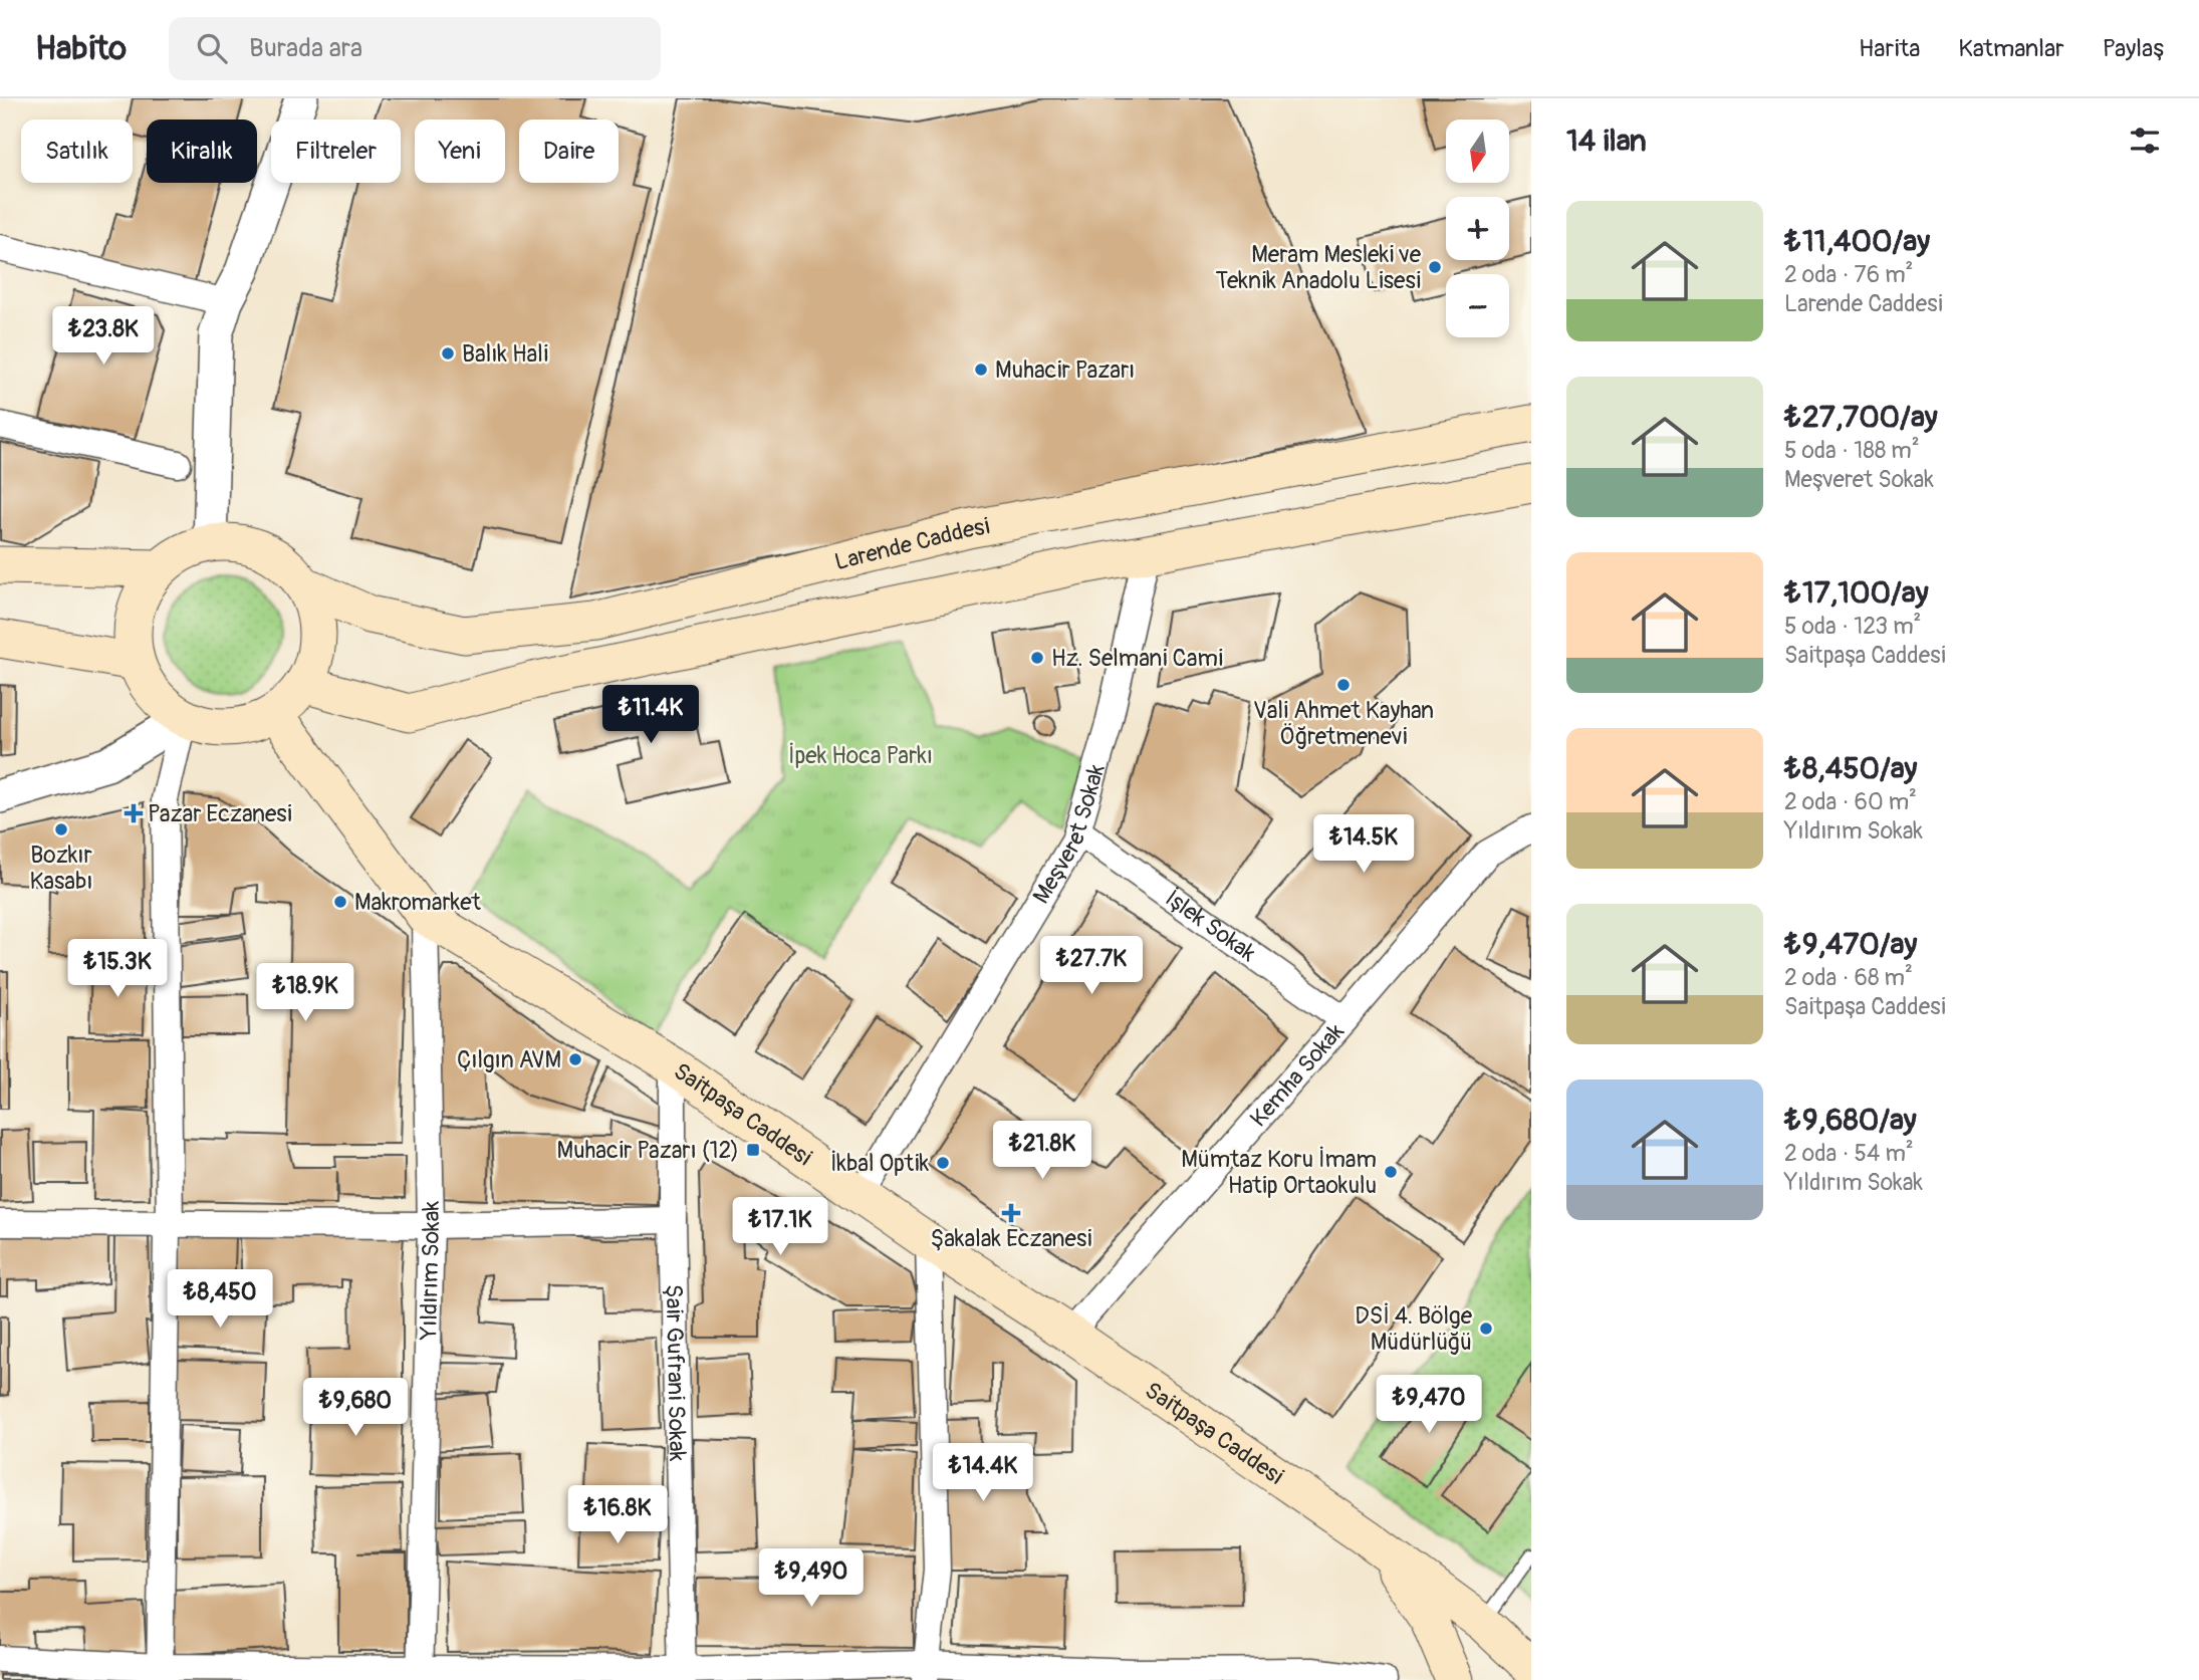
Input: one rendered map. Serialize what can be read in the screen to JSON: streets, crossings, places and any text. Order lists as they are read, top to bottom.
{
  "streets": {
    "main road": ["Larende Caddesi", "Saitpaşa Caddesi"],
    "street": [
      "Meşveret Sokak",
      "İşlek Sokak",
      "Kemha Sokak",
      "Yıldırım Sokak",
      "Şair Gufrani Sokak"
    ]
  },
  "crossings": [
    ["Larende Caddesi", "Saitpaşa Caddesi"],
    ["Meşveret Sokak", "İşlek Sokak"],
    ["Meşveret Sokak", "Saitpaşa Caddesi"],
    ["İşlek Sokak", "Kemha Sokak"],
    ["Kemha Sokak", "Saitpaşa Caddesi"],
    ["Saitpaşa Caddesi", "Yıldırım Sokak"],
    ["Saitpaşa Caddesi", "Şair Gufrani Sokak"]
  ],
  "parks": ["İpek Hoca Parkı"],
  "places": {
    "other": [
      "Meram Mesleki ve Teknik Anadolu Lisesi",
      "Balık Hali",
      "Muhacir Pazarı",
      "Hz. Selmani Cami",
      "Vali Ahmet Kayhan Öğretmenevi",
      "Bozkır Kasabı",
      "Makromarket",
      "Çılgın AVM",
      "İkbal Optik",
      "Mümtaz Koru İmam Hatip Ortaokulu",
      "DSİ 4. Bölge Müdürlüğü"
    ],
    "health": ["Pazar Eczanesi", "Şakalak Eczanesi"],
    "transit": ["Muhacir Pazarı (12)"]
  },
  "north": "bottom",
  "page": {
    "header": "Habito",
    "search": "Burada ara",
    "nav": ["Harita", "Katmanlar", "Paylaş"],
    "heading": "14 ilan",
    "map_buttons": ["+", "−"],
    "chip": [
      "Satılık",
      "Kiralık",
      "Filtreler",
      "Yeni",
      "Daire"
    ],
    "list": [
      {
        "name": "₺11,400/ay",
        "note": "2 oda · 76 m² · Larende Caddesi"
      },
      {
        "name": "₺27,700/ay",
        "note": "5 oda · 188 m² · Meşveret Sokak"
      },
      {
        "name": "₺17,100/ay",
        "note": "5 oda · 123 m² · Saitpaşa Caddesi"
      },
      {
        "name": "₺8,450/ay",
        "note": "2 oda · 60 m² · Yıldırım Sokak"
      },
      {
        "name": "₺9,470/ay",
        "note": "2 oda · 68 m² · Saitpaşa Caddesi"
      },
      {
        "name": "₺9,680/ay",
        "note": "2 oda · 54 m² · Yıldırım Sokak"
      }
    ],
    "price": [
      "₺23.8K",
      "₺11.4K",
      "₺14.5K",
      "₺27.7K",
      "₺15.3K",
      "₺18.9K",
      "₺21.8K",
      "₺17.1K",
      "₺8,450",
      "₺9,470",
      "₺9,680",
      "₺14.4K",
      "₺16.8K",
      "₺9,490"
    ]
  }
}
